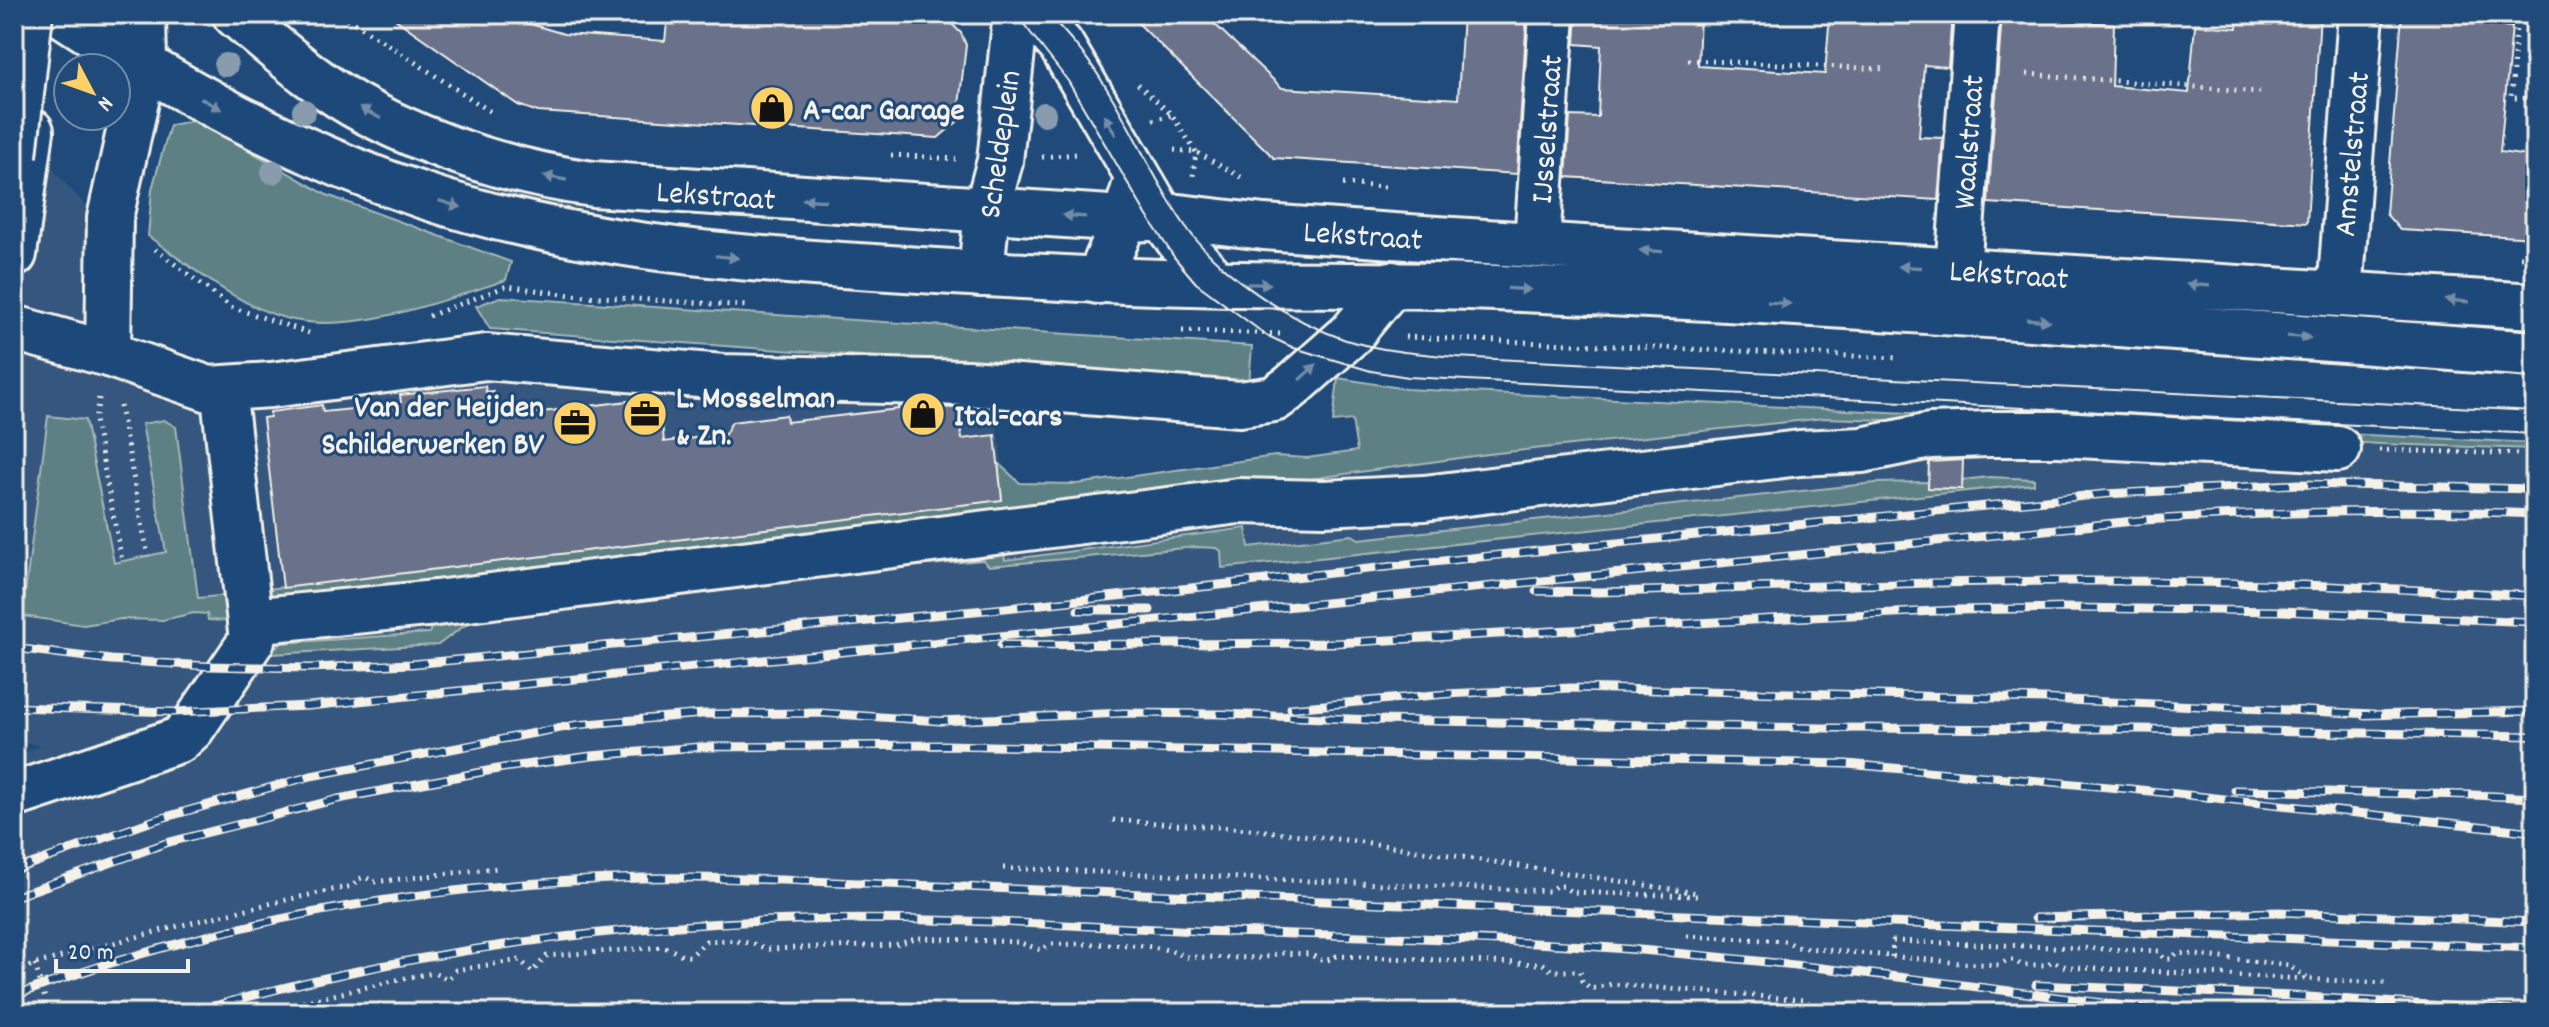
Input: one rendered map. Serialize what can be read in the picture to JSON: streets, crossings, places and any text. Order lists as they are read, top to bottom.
{
  "streets": {
    "main road": [
      "IJsselstraat",
      "Waalstraat",
      "Scheldeplein",
      "Amstelstraat",
      "Lekstraat"
    ]
  },
  "crossings": [
    ["IJsselstraat", "Lekstraat"],
    ["Waalstraat", "Lekstraat"],
    ["Scheldeplein", "Lekstraat"],
    ["Amstelstraat", "Lekstraat"]
  ],
  "places": {
    "shop": ["A-car Garage", "Ital-cars"],
    "office": ["L. Mosselman & Zn.", "Van der Heijden Schilderwerken BV"]
  },
  "scale_bar": "20 m",
  "north": "bottom right"
}
